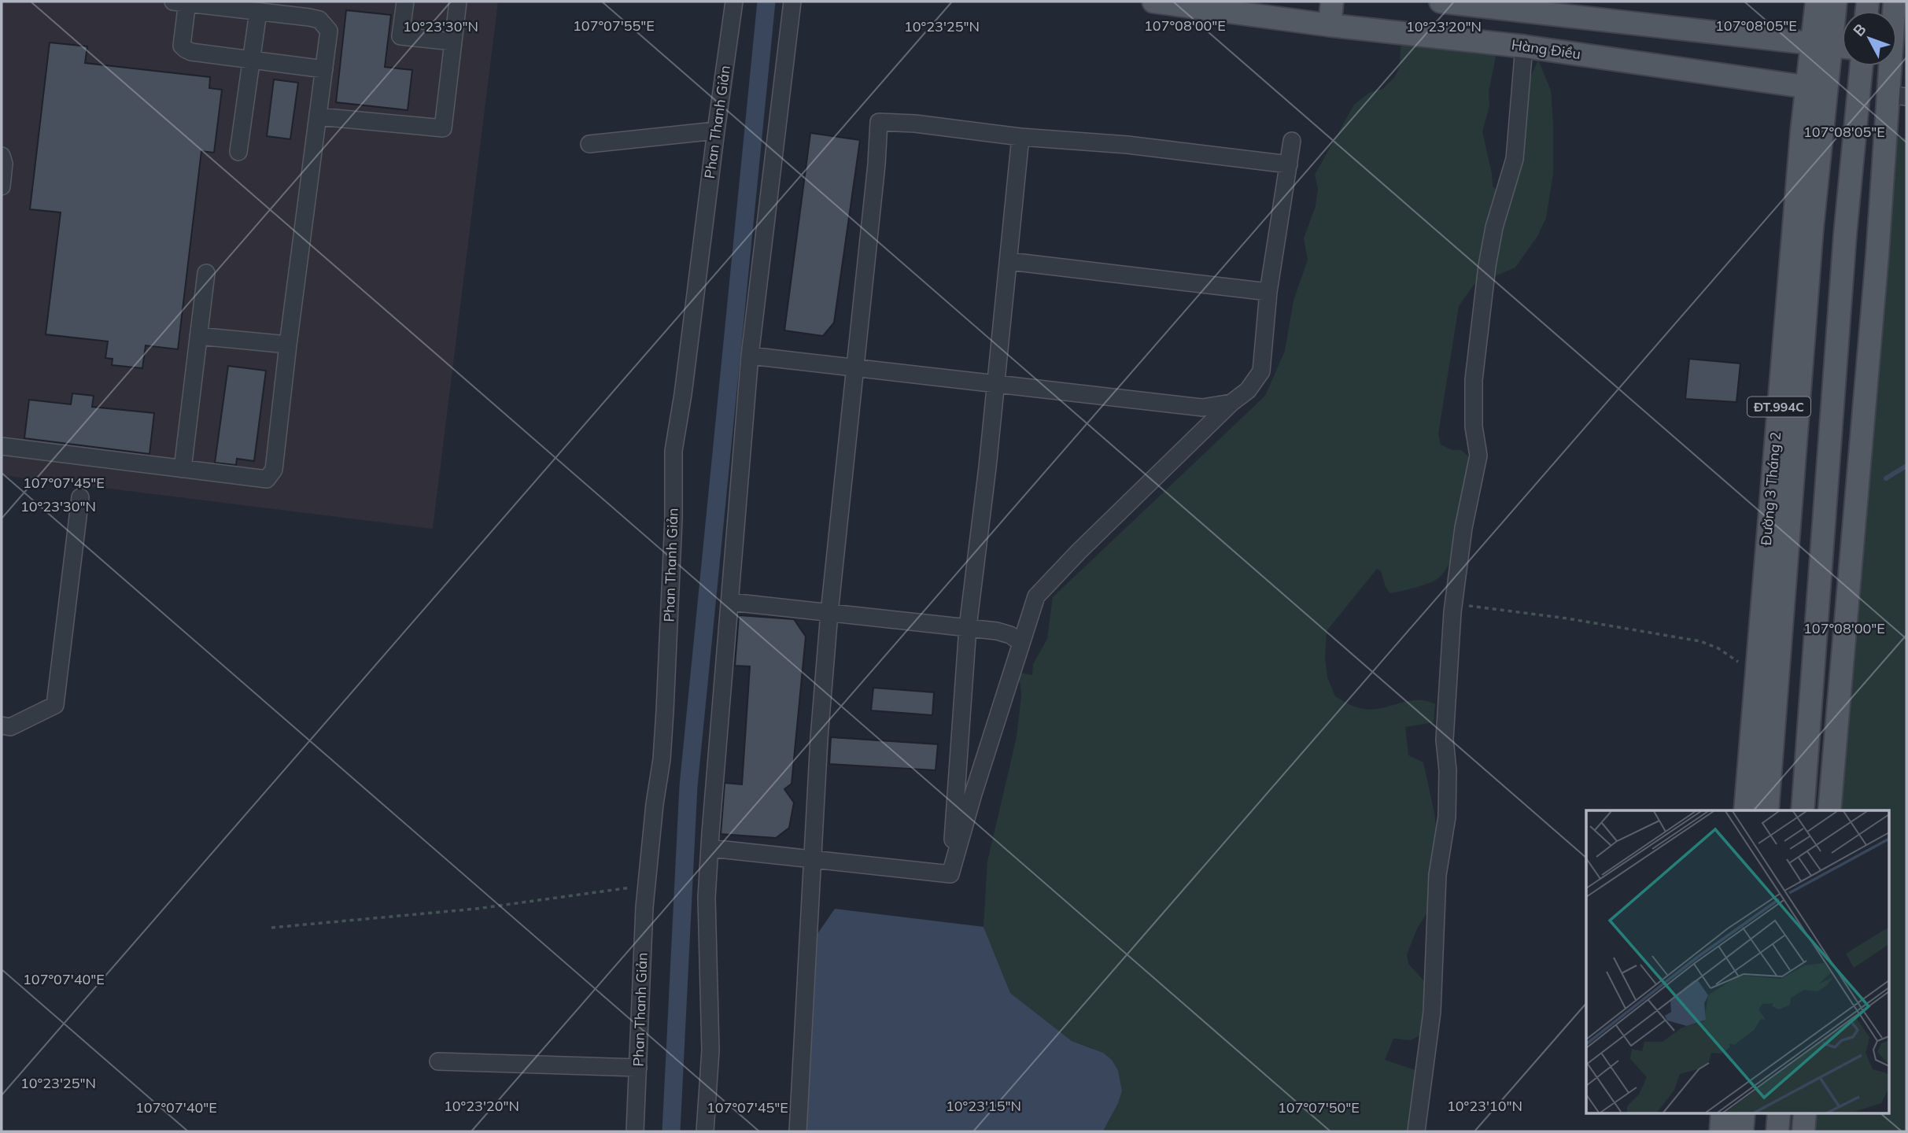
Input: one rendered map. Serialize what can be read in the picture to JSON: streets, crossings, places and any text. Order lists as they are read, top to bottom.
{
  "streets": {
    "main road": ["Hàng Điều", "ĐT.994C", "Đường 3 Tháng 2"],
    "street": ["Phan Thanh Giản"]
  },
  "crossings": [
    ["Hàng Điều", "Đường 3 Tháng 2"]
  ],
  "north": "top left",
  "coordinates": [
    "107°07'55\"E",
    "107°08'00\"E",
    "107°08'05\"E",
    "10°23'30\"N",
    "10°23'25\"N",
    "10°23'20\"N",
    "107°07'45\"E",
    "107°07'40\"E",
    "10°23'15\"N",
    "10°23'10\"N",
    "107°07'50\"E"
  ]
}
